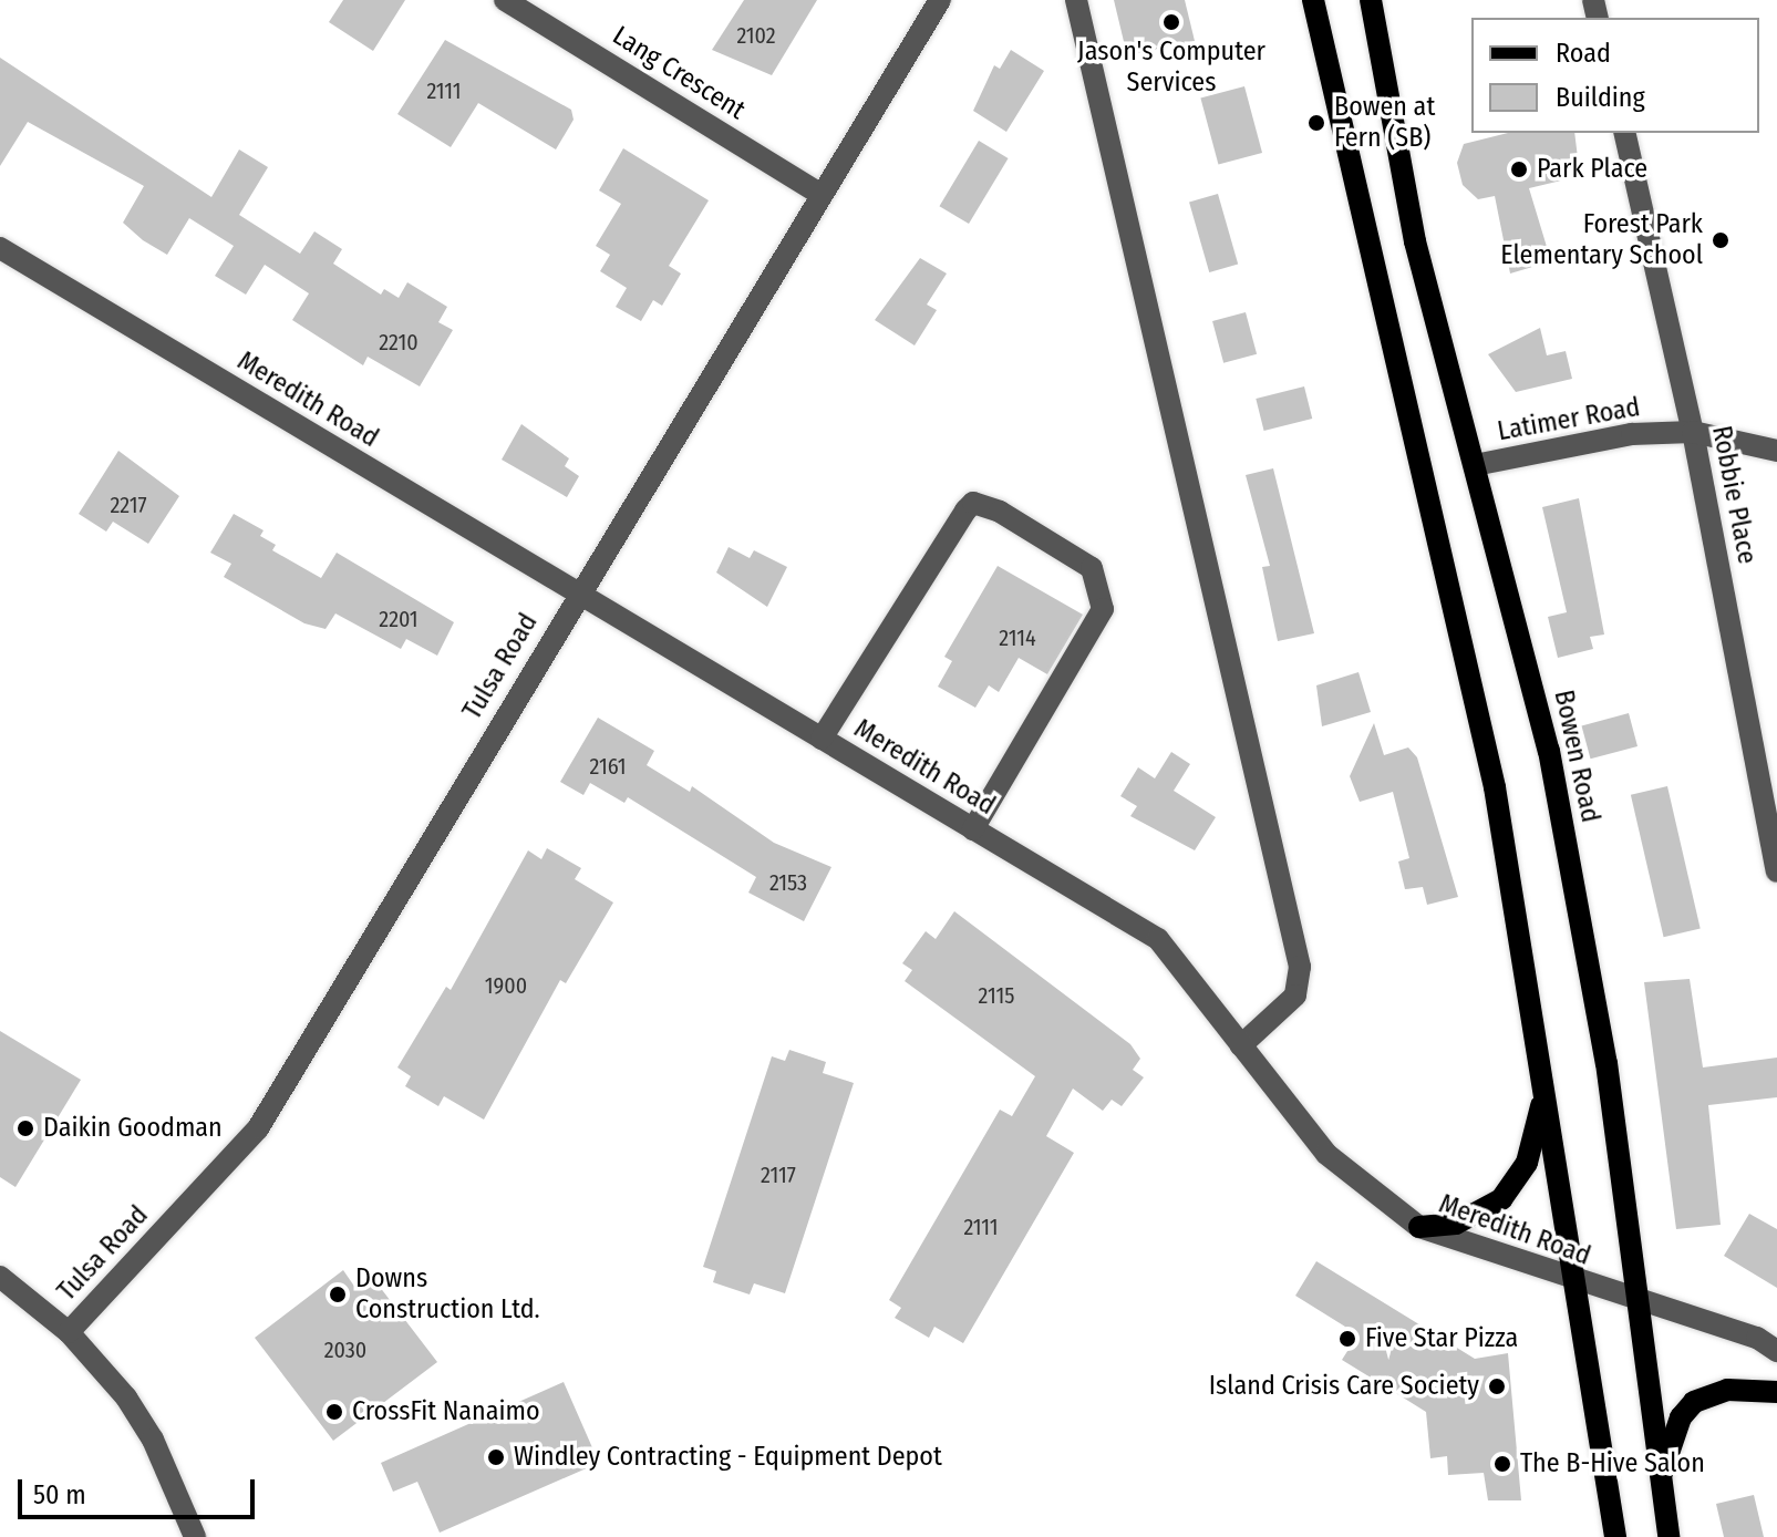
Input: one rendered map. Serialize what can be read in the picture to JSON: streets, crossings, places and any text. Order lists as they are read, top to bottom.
{
  "streets": {
    "main road": ["Bowen Road"],
    "street": [
      "Lang Crescent",
      "Meredith Road",
      "Latimer Road",
      "Robbie Place",
      "Tulsa Road"
    ]
  },
  "crossings": [
    ["Lang Crescent", "Tulsa Road"],
    ["Meredith Road", "Tulsa Road"],
    ["Meredith Road", "Bowen Road"],
    ["Latimer Road", "Robbie Place"],
    ["Latimer Road", "Bowen Road"]
  ],
  "places": [
    "Jason's Computer Services",
    "Bowen at Fern (SB)",
    "Park Place",
    "Forest Park Elementary School",
    "Daikin Goodman",
    "Downs Construction Ltd.",
    "Five Star Pizza",
    "Island Crisis Care Society",
    "CrossFit Nanaimo",
    "Windley Contracting - Equipment Depot",
    "The B-Hive Salon"
  ],
  "house_numbers": [
    "2102",
    "2111",
    "2210",
    "2217",
    "2201",
    "2114",
    "2161",
    "2153",
    "1900",
    "2115",
    "2117",
    "2111",
    "2030"
  ],
  "legend": ["Road", "Building"],
  "scale_bar": "50 m"
}
